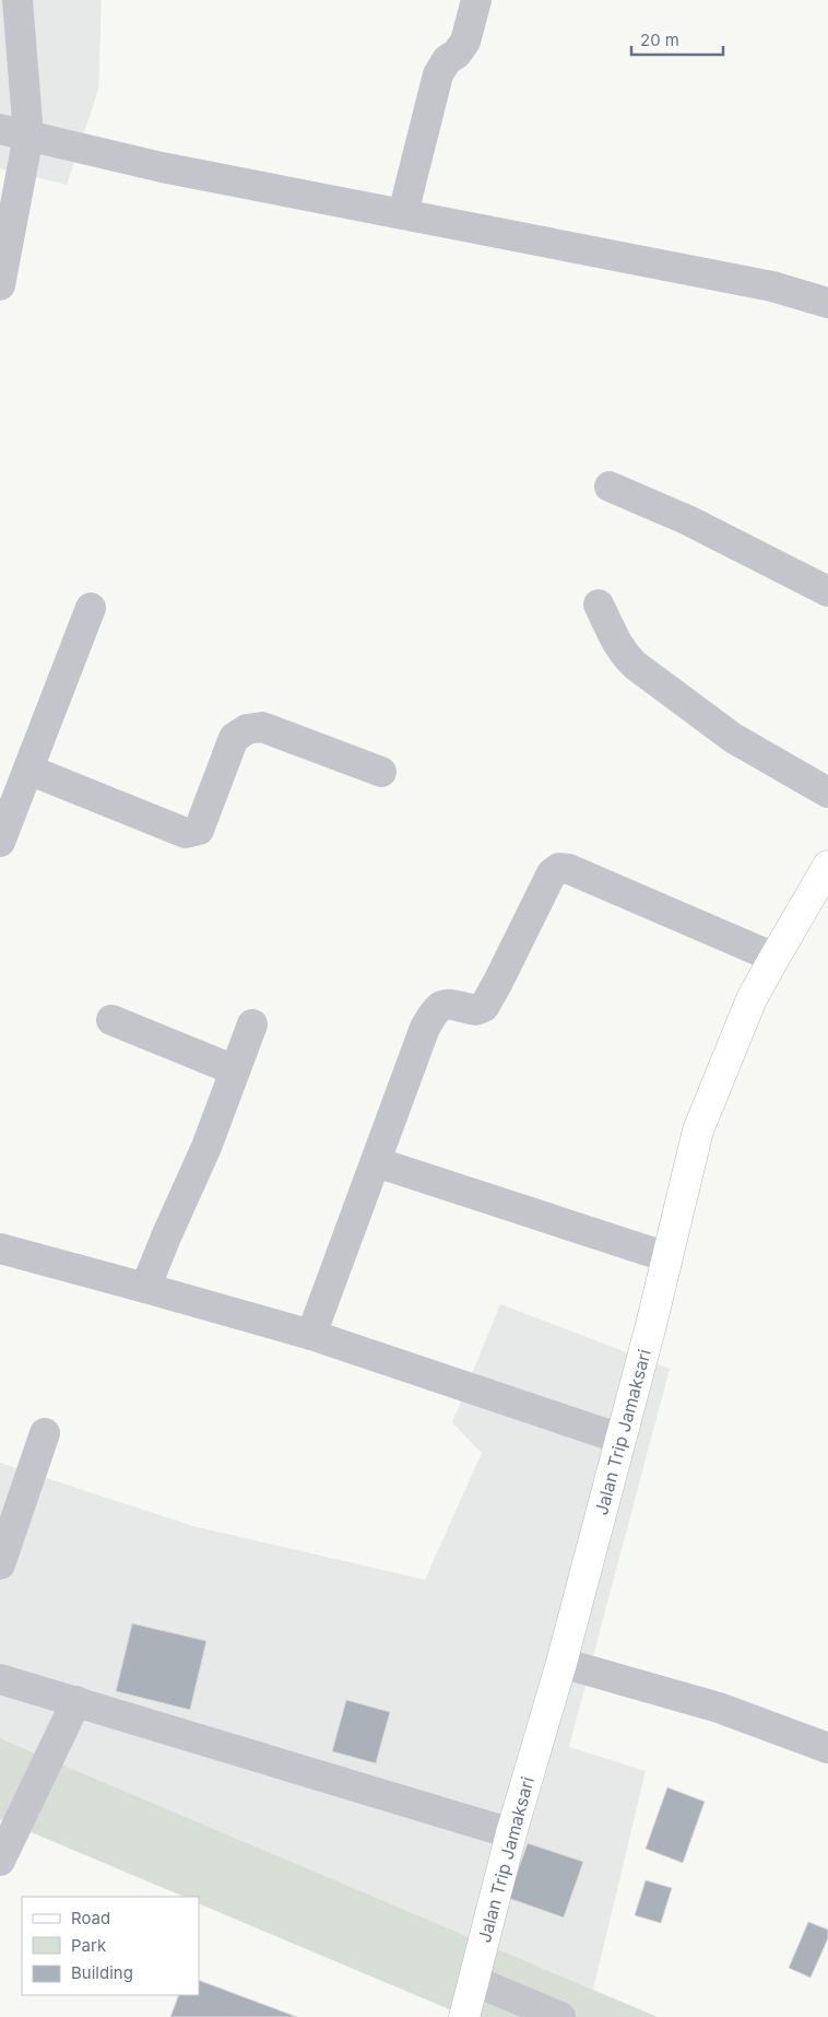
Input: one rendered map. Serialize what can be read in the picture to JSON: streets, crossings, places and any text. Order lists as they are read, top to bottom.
{
  "streets": {
    "main road": ["Jalan Trip Jamaksari"]
  },
  "legend": ["Road", "Park", "Building"],
  "scale_bar": "20 m"
}
